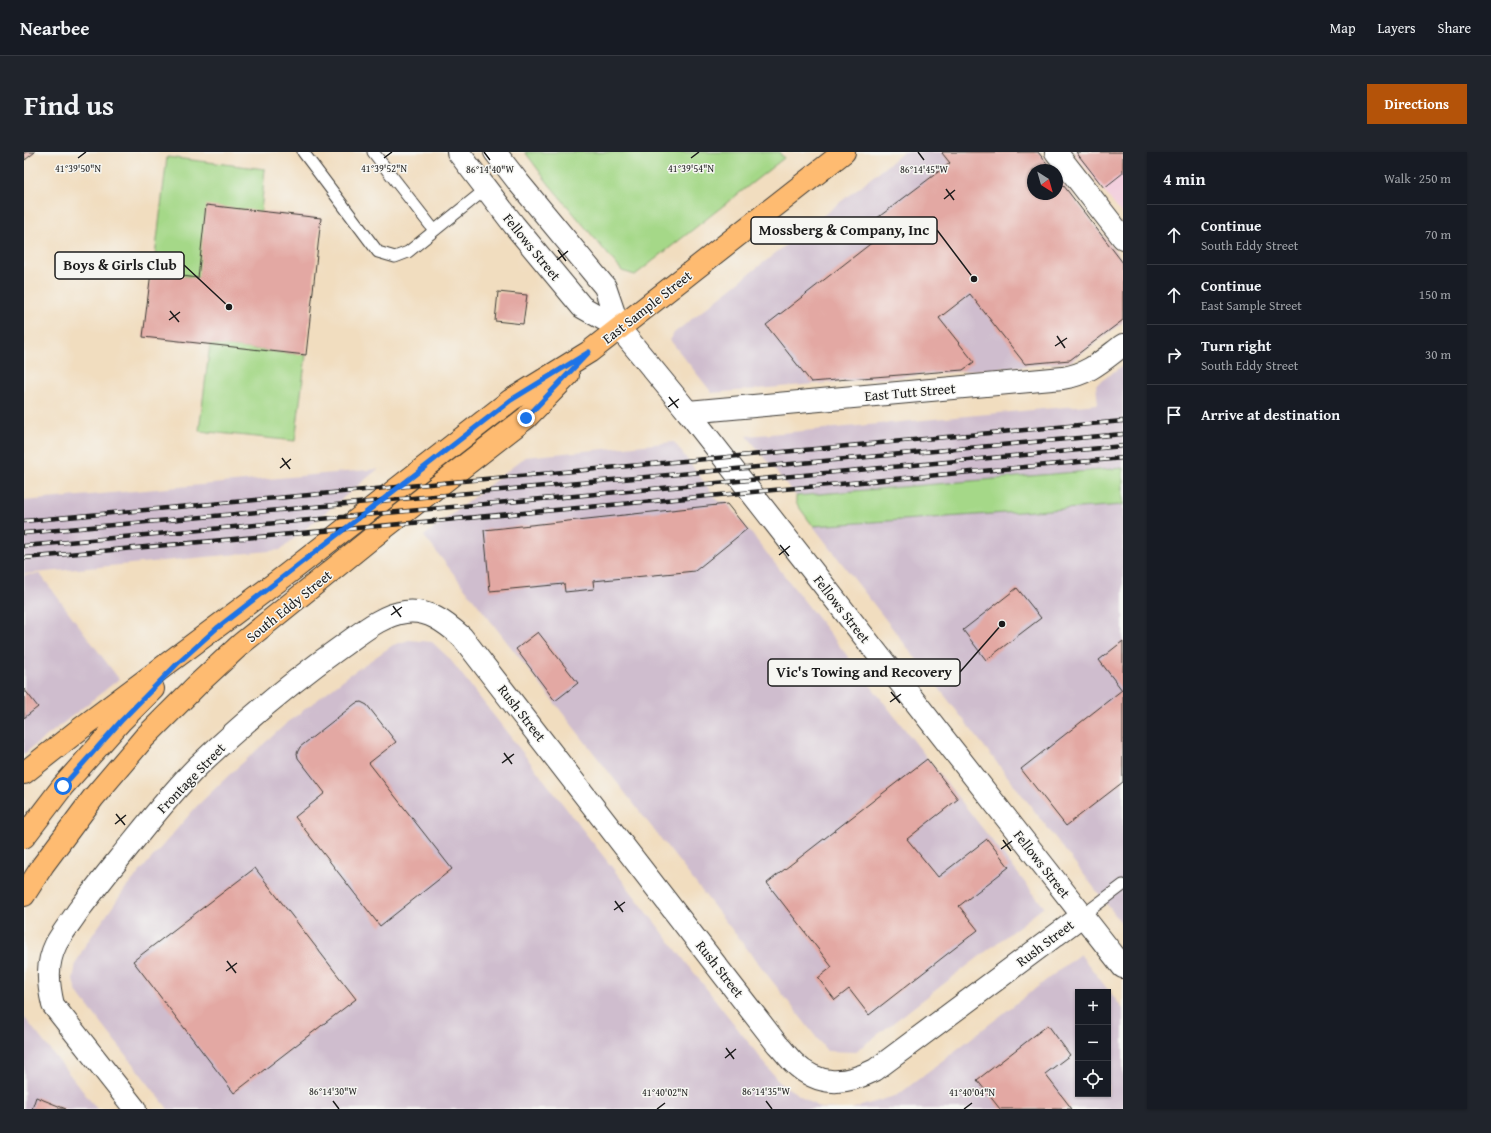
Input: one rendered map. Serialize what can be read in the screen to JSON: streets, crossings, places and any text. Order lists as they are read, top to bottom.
{
  "streets": {
    "main road": ["East Sample Street", "South Eddy Street"],
    "street": [
      "Fellows Street",
      "East Tutt Street",
      "Rush Street",
      "Frontage Street"
    ]
  },
  "crossings": [
    ["Fellows Street", "East Sample Street"],
    ["Fellows Street", "East Tutt Street"],
    ["Fellows Street", "Rush Street"],
    ["East Sample Street", "South Eddy Street"],
    ["Rush Street", "Frontage Street"]
  ],
  "places": ["Mossberg & Company, Inc", "Boys & Girls Club", "Vic's Towing and Recovery"],
  "north": "bottom right",
  "page": {
    "header": "Nearbee",
    "nav": ["Map", "Layers", "Share"],
    "title": "Find us",
    "buttons": "Directions",
    "heading": ["4 min", "Walk · 250 m"],
    "list": [
      ["Continue", "South Eddy Street", "70 m"],
      ["Continue", "East Sample Street", "150 m"],
      ["Turn right", "South Eddy Street", "30 m"],
      "Arrive at destination"
    ],
    "map_buttons": ["+", "−"]
  },
  "coordinates": [
    "41°39'50\"N",
    "41°39'52\"N",
    "41°39'54\"N",
    "86°14'40\"W",
    "86°14'45\"W",
    "86°14'30\"W",
    "86°14'35\"W",
    "41°40'02\"N",
    "41°40'04\"N"
  ]
}
